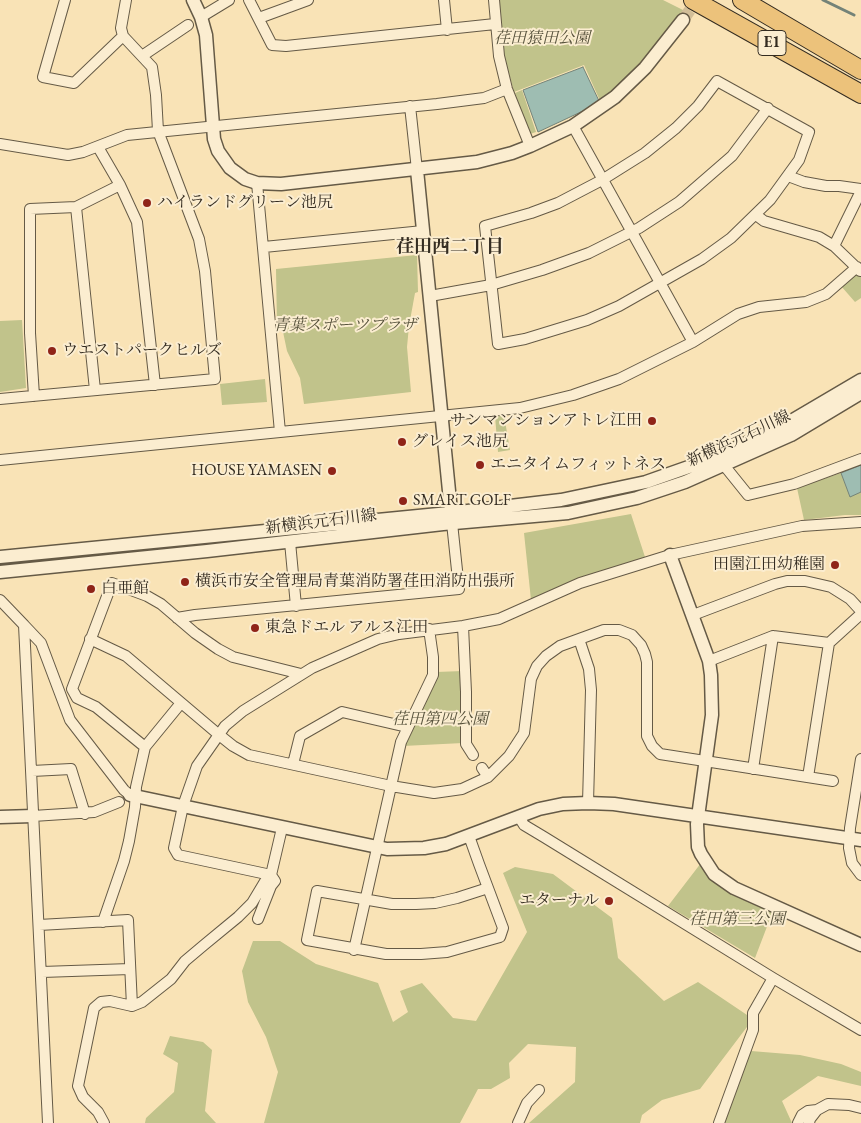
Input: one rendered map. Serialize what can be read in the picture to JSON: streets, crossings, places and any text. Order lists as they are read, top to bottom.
{
  "streets": {
    "highway": ["E1"],
    "street": ["新横浜元石川線"]
  },
  "districts": ["荏田西二丁目"],
  "parks": [
    "荏田猿田公園",
    "青葉スポーツプラザ",
    "荏田第四公園",
    "荏田第三公園"
  ],
  "places": [
    "ハイランドグリーン池尻",
    "ウエストパークヒルズ",
    "サンマンションアトレ江田",
    "グレイス池尻",
    "エニタイムフィットネス",
    "HOUSE YAMASEN",
    "SMART GOLF",
    "田園江田幼稚園",
    "横浜市安全管理局青葉消防署荏田消防出張所",
    "白亜館",
    "東急ドエル アルス江田",
    "エターナル"
  ]
}
